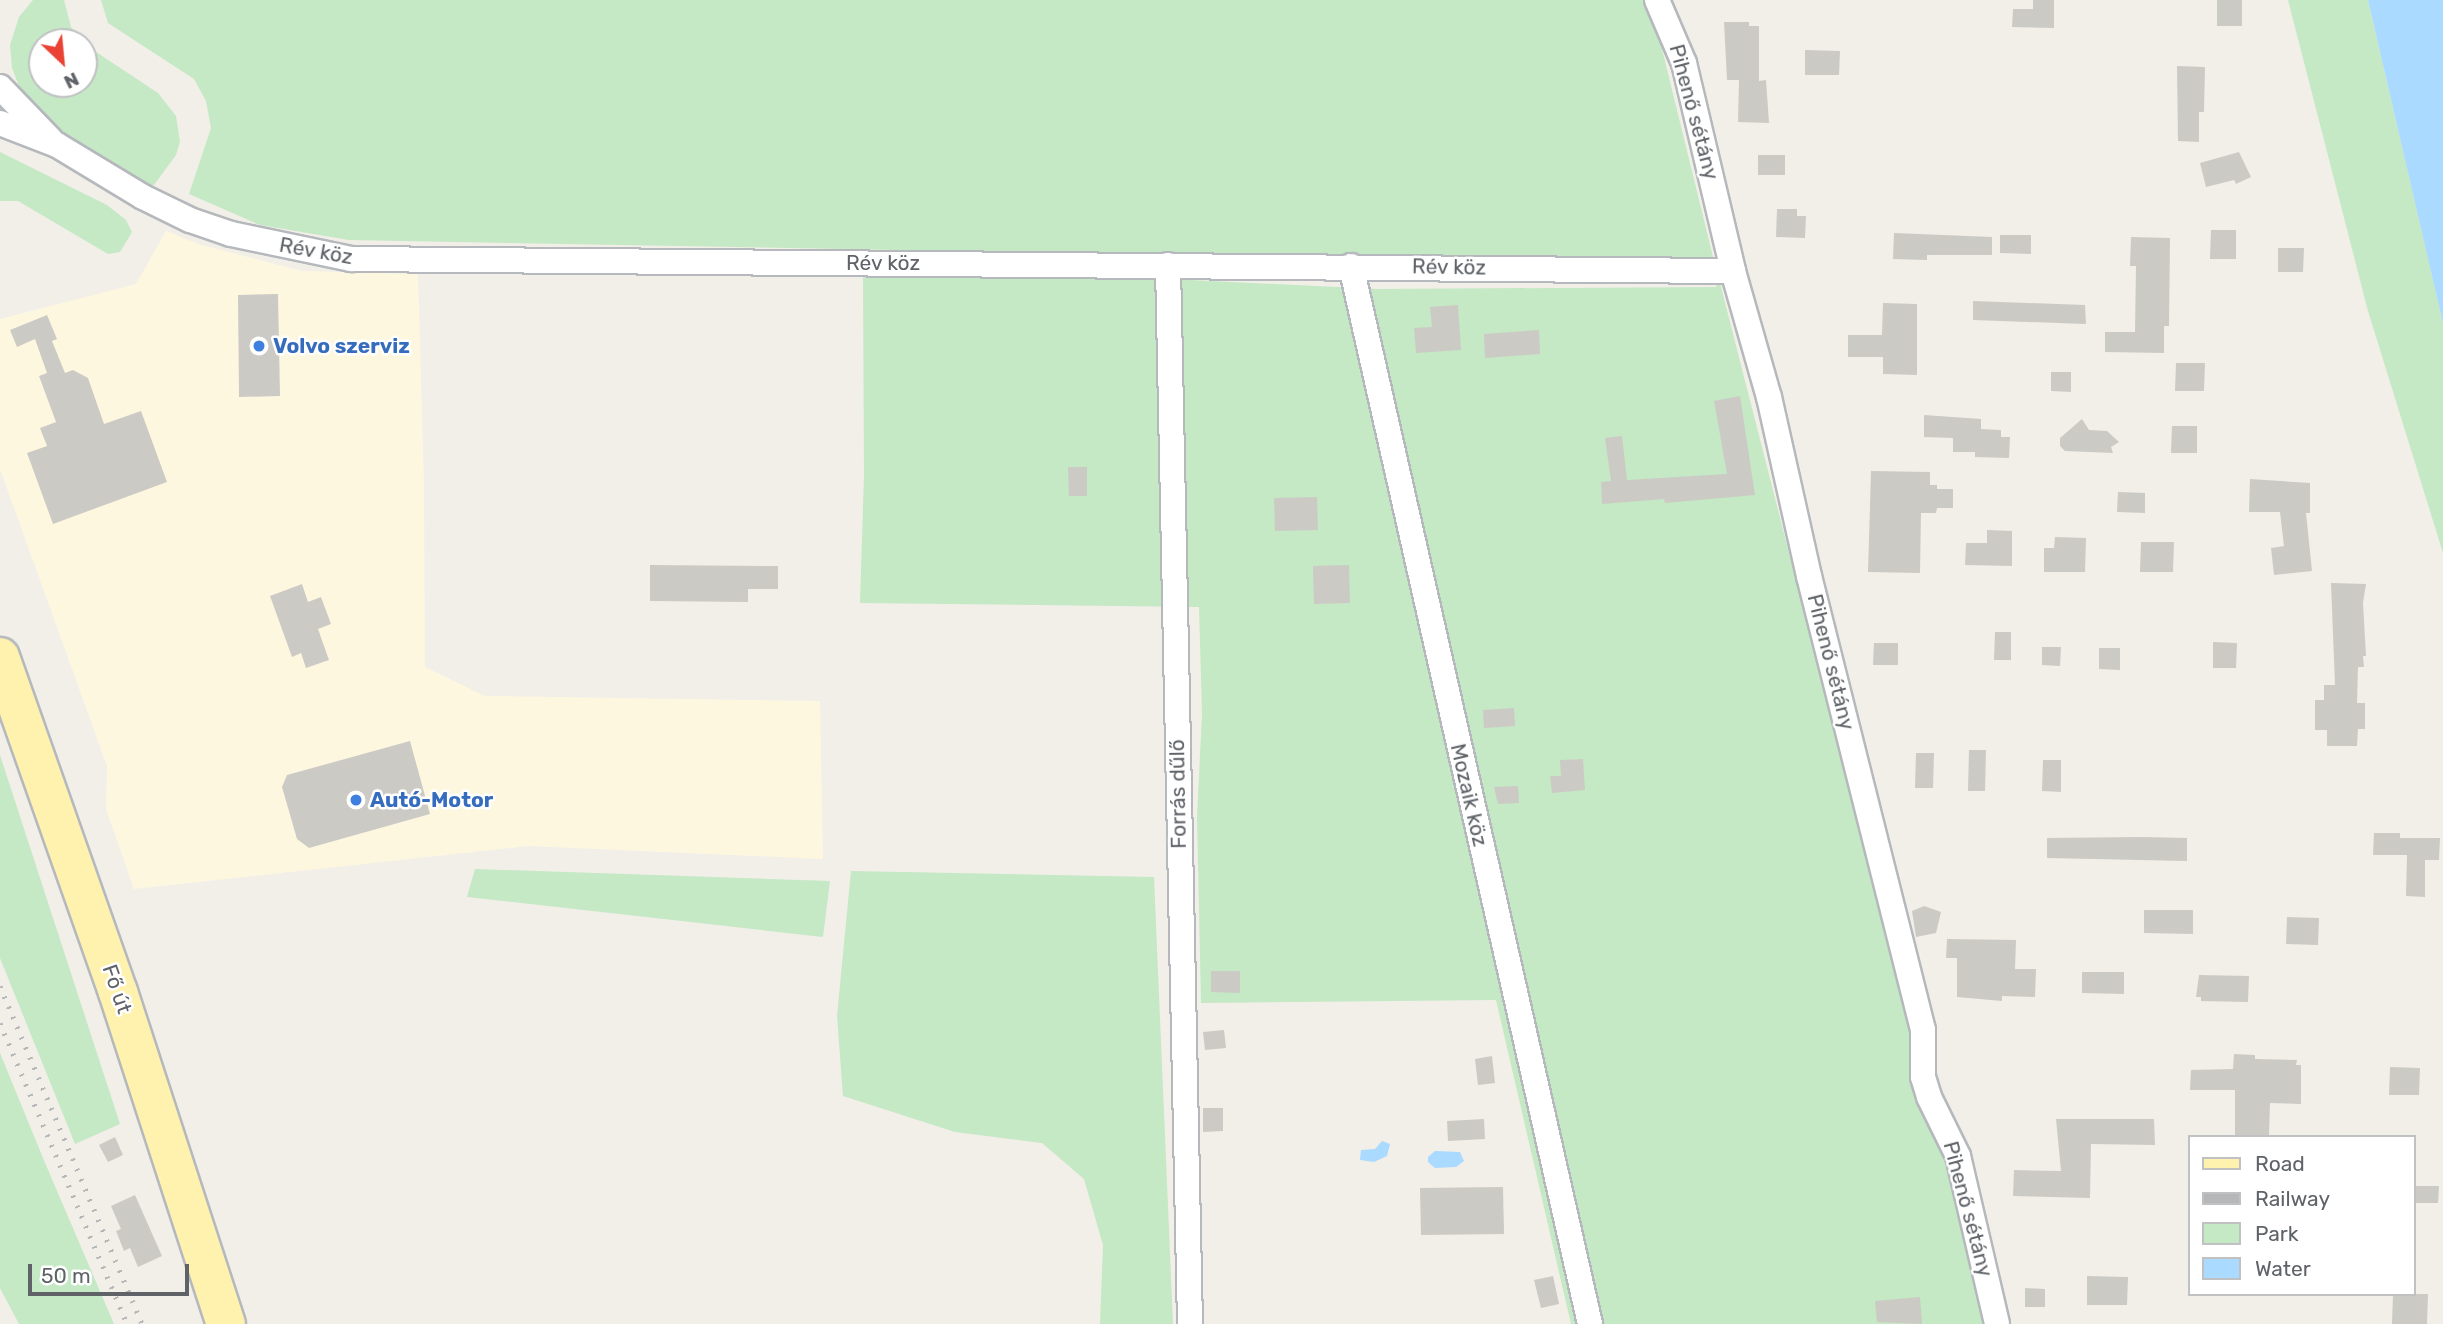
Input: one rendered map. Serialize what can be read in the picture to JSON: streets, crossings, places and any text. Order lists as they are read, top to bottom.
{
  "streets": {
    "main road": ["Fő út"],
    "street": [
      "Pihenő sétány",
      "Rév köz",
      "Forrás dűlő",
      "Mozaik köz"
    ]
  },
  "crossings": [
    ["Pihenő sétány", "Rév köz"],
    ["Rév köz", "Forrás dűlő"],
    ["Rév köz", "Mozaik köz"]
  ],
  "places": ["Volvo szerviz", "Autó-Motor"],
  "legend": [
    "Road",
    "Railway",
    "Park",
    "Water"
  ],
  "scale_bar": "50 m",
  "north": "bottom right"
}
